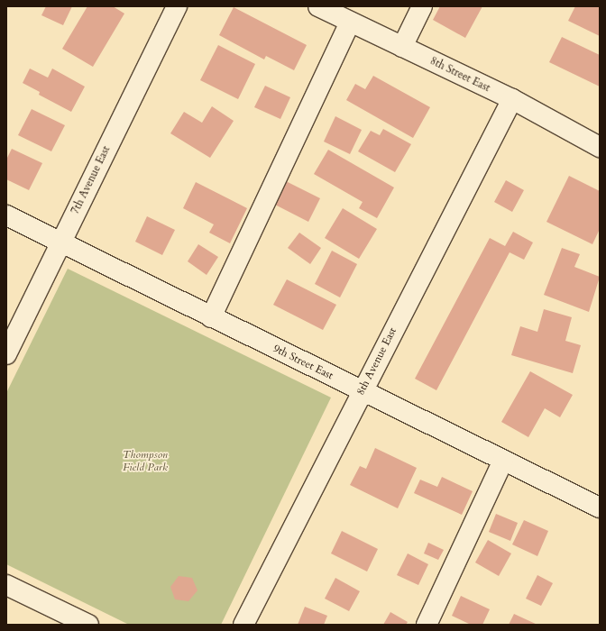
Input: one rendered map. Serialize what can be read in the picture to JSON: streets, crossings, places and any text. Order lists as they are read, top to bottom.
{
  "streets": {
    "street": [
      "8th Street East",
      "7th Avenue East",
      "8th Avenue East",
      "9th Street East"
    ]
  },
  "crossings": [
    ["8th Street East", "8th Avenue East"],
    ["7th Avenue East", "9th Street East"],
    ["8th Avenue East", "9th Street East"]
  ],
  "parks": ["Thompson Field Park"]
}
